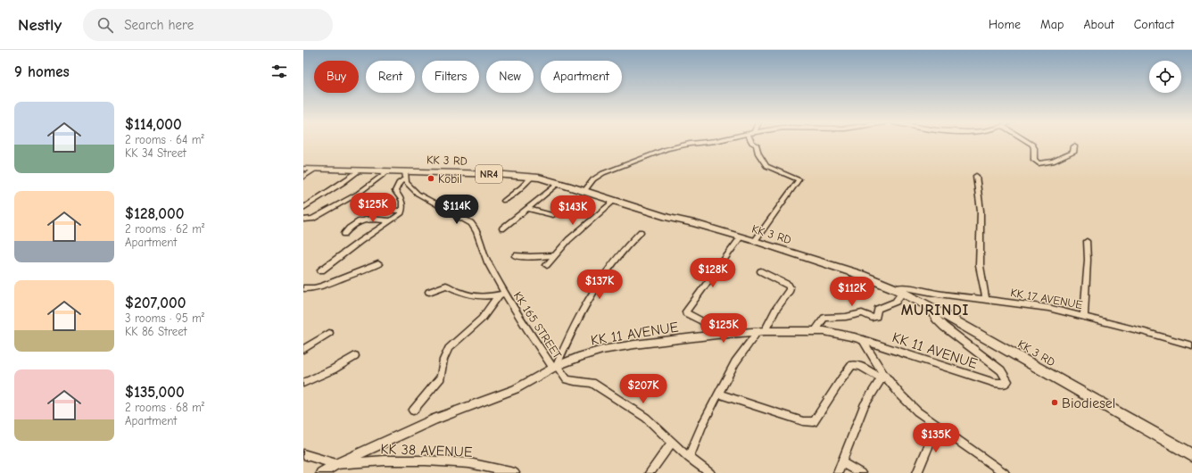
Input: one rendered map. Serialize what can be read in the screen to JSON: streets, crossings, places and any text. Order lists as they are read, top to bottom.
{
  "streets": {
    "highway": ["KK 3 RD", "NR4"],
    "main road": ["KK 11 AVENUE"],
    "street": ["KK 17 AVENUE", "KK 165 STREET", "KK 38 AVENUE"]
  },
  "crossings": [
    ["KK 3 RD", "KK 17 AVENUE"],
    ["KK 3 RD", "KK 165 STREET"],
    ["KK 3 RD", "KK 11 AVENUE"],
    ["KK 165 STREET", "KK 11 AVENUE"],
    ["KK 11 AVENUE", "KK 38 AVENUE"]
  ],
  "districts": ["MURINDI"],
  "places": ["Kobil", "Biodiesel"],
  "page": {
    "header": "Nestly",
    "search": "Search here",
    "nav": [
      "Home",
      "Map",
      "About",
      "Contact"
    ],
    "heading": "9 homes",
    "chip": [
      "Buy",
      "Rent",
      "Filters",
      "New",
      "Apartment"
    ],
    "list": [
      {
        "name": "$114,000",
        "note": "2 rooms · 64 m² · KK 34 Street"
      },
      {
        "name": "$128,000",
        "note": "2 rooms · 62 m² · Apartment"
      },
      {
        "name": "$207,000",
        "note": "3 rooms · 95 m² · KK 86 Street"
      },
      {
        "name": "$135,000",
        "note": "2 rooms · 68 m² · Apartment"
      }
    ],
    "price": [
      "$125K",
      "$114K",
      "$143K",
      "$128K",
      "$137K",
      "$112K",
      "$125K",
      "$207K",
      "$135K"
    ]
  }
}
